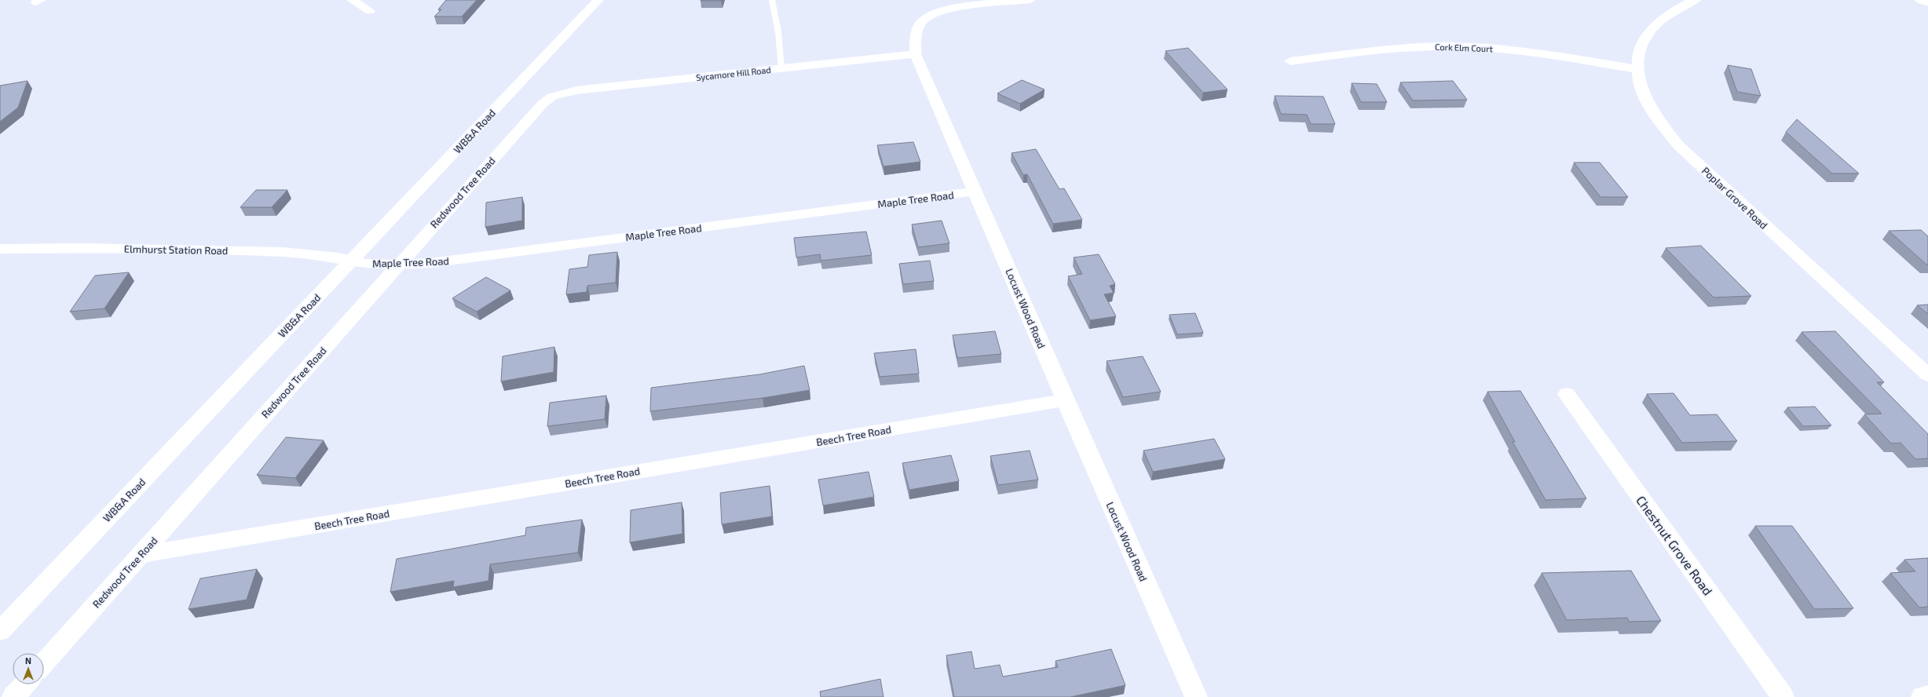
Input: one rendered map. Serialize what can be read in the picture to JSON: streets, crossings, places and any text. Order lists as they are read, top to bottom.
{
  "streets": {
    "street": [
      "Cork Elm Court",
      "Sycamore Hill Road",
      "WB&A Road",
      "Redwood Tree Road",
      "Poplar Grove Road",
      "Maple Tree Road",
      "Elmhurst Station Road",
      "Locust Wood Road",
      "Beech Tree Road",
      "Chestnut Grove Road"
    ]
  },
  "crossings": [
    ["Cork Elm Court", "Poplar Grove Road"],
    ["Sycamore Hill Road", "Redwood Tree Road"],
    ["Sycamore Hill Road", "Locust Wood Road"],
    ["WB&A Road", "Maple Tree Road"],
    ["WB&A Road", "Elmhurst Station Road"],
    ["Redwood Tree Road", "Maple Tree Road"],
    ["Redwood Tree Road", "Beech Tree Road"],
    ["Maple Tree Road", "Elmhurst Station Road"],
    ["Maple Tree Road", "Locust Wood Road"],
    ["Locust Wood Road", "Beech Tree Road"]
  ],
  "north": "top"
}
